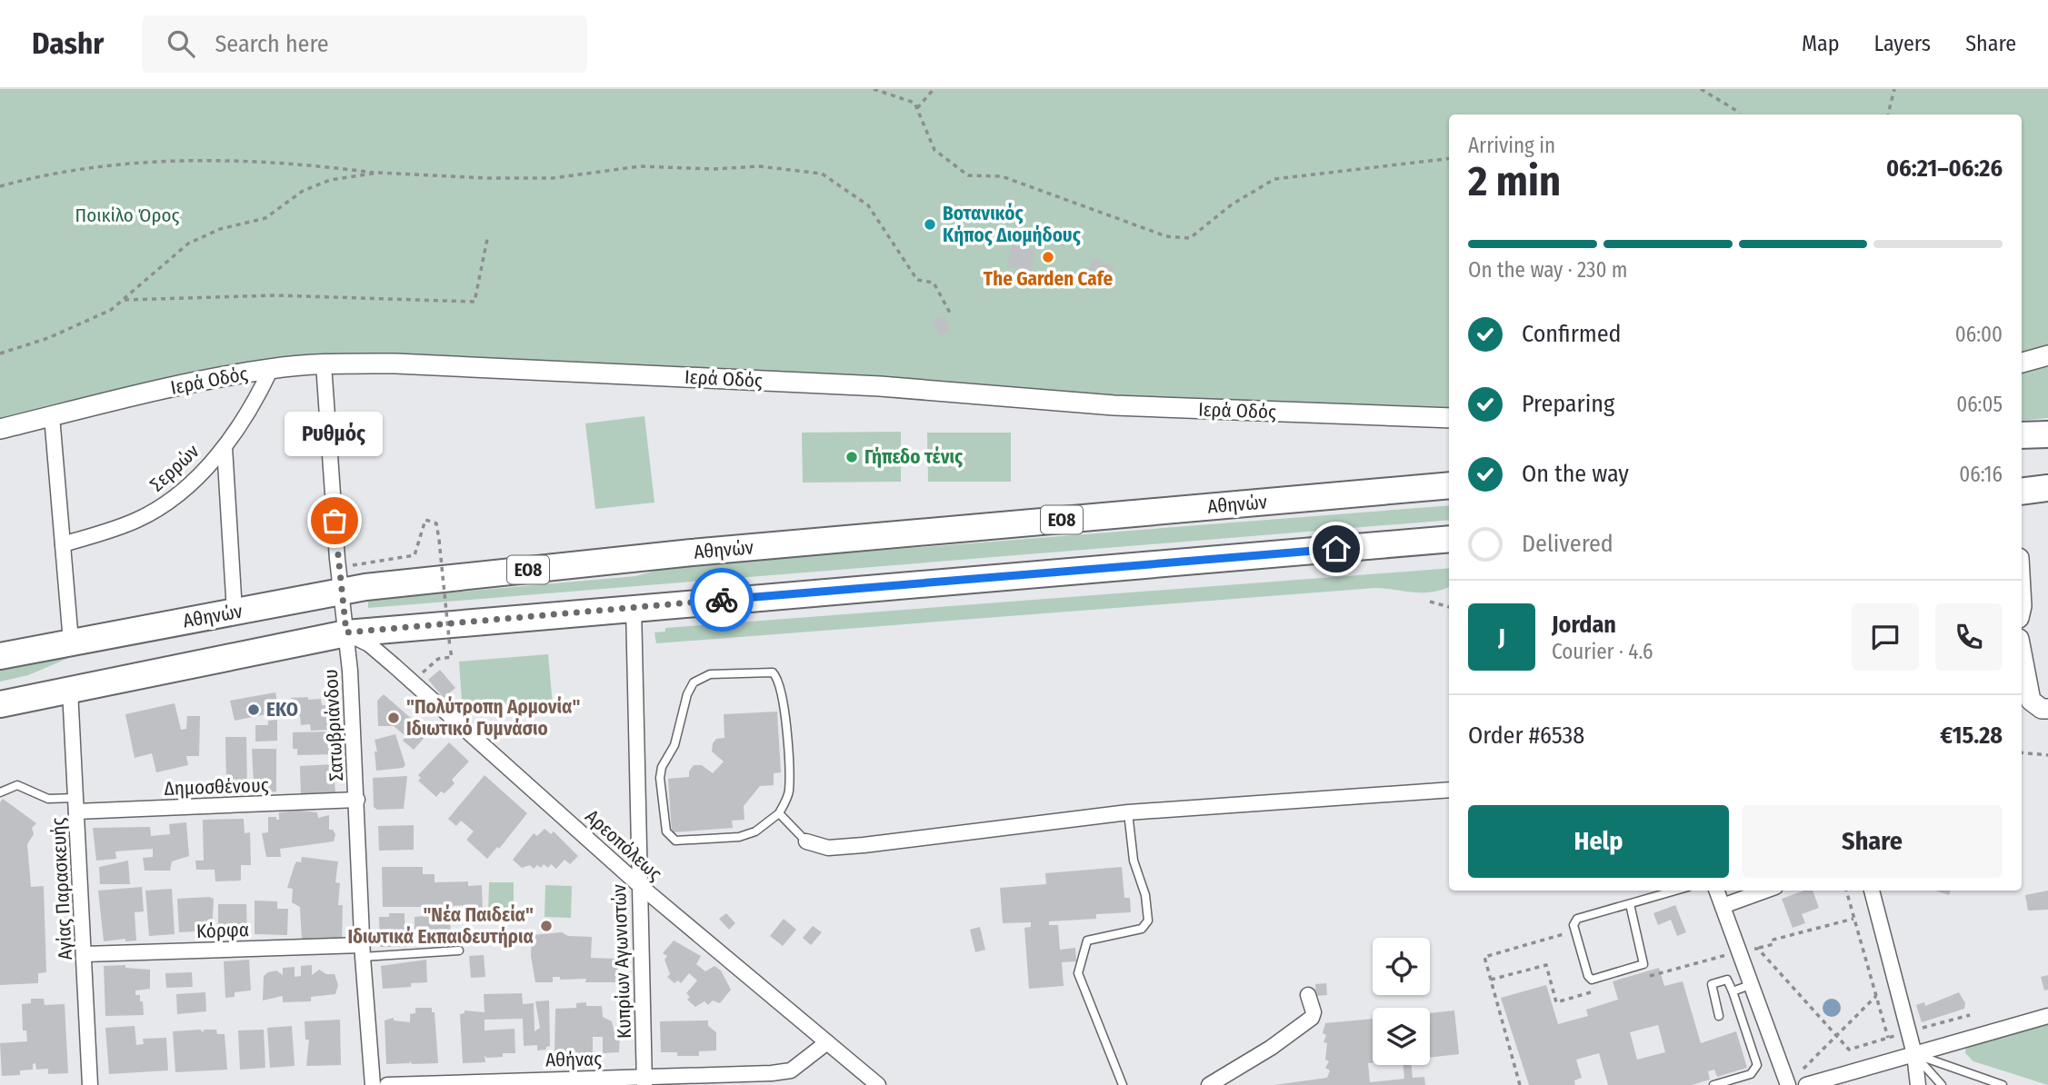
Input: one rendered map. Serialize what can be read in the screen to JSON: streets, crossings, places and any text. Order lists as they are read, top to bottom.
{
  "streets": {
    "highway": ["Αθηνών", "ΕΟ8"],
    "main road": ["Ιερά Οδός"],
    "street": [
      "Σερρών",
      "Σατωβριάνδου",
      "Δημοσθένους",
      "Αρεοπόλεως",
      "Αγίας Παρασκευής",
      "Κόρφα",
      "Κυπρίων Αγωνιστών",
      "Αθήνας"
    ]
  },
  "crossings": [
    ["Ιερά Οδός", "Σερρών"],
    ["Ιερά Οδός", "Σατωβριάνδου"],
    ["Αθηνών", "Σατωβριάνδου"],
    ["Σατωβριάνδου", "Δημοσθένους"],
    ["Σατωβριάνδου", "Αρεοπόλεως"],
    ["Σατωβριάνδου", "Κόρφα"],
    ["Δημοσθένους", "Αγίας Παρασκευής"],
    ["Αρεοπόλεως", "Κυπρίων Αγωνιστών"],
    ["Αρεοπόλεως", "Αθήνας"],
    ["Αγίας Παρασκευής", "Κόρφα"],
    ["Κυπρίων Αγωνιστών", "Αθήνας"]
  ],
  "parks": ["Ποικίλο Όρος"],
  "places": [
    "Βοτανικός Κήπος Διομήδους",
    "The Garden Cafe",
    "Γήπεδο τένις",
    "Ρυθμός",
    "EKO",
    "\"Πολύτροπη Αρμονία\" Ιδιωτικό Γυμνάσιο",
    "\"Νέα Παιδεία\" Ιδιωτικά Εκπαιδευτήρια"
  ],
  "page": {
    "header": "Dashr",
    "search": "Search here",
    "nav": ["Map", "Layers", "Share"],
    "heading": ["2 min", "Arriving in", "06:21–06:26"],
    "panel": [
      "Jordan",
      "Courier · 4.6",
      "Order #6538",
      "€15.28"
    ],
    "bar": "On the way · 230 m",
    "list": [
      ["Confirmed", "06:00"],
      ["Preparing", "06:05"],
      ["On the way", "06:16"],
      "Delivered"
    ],
    "bubble": "Ρυθμός",
    "round": "J",
    "buttons": ["Help", "Share"]
  }
}
